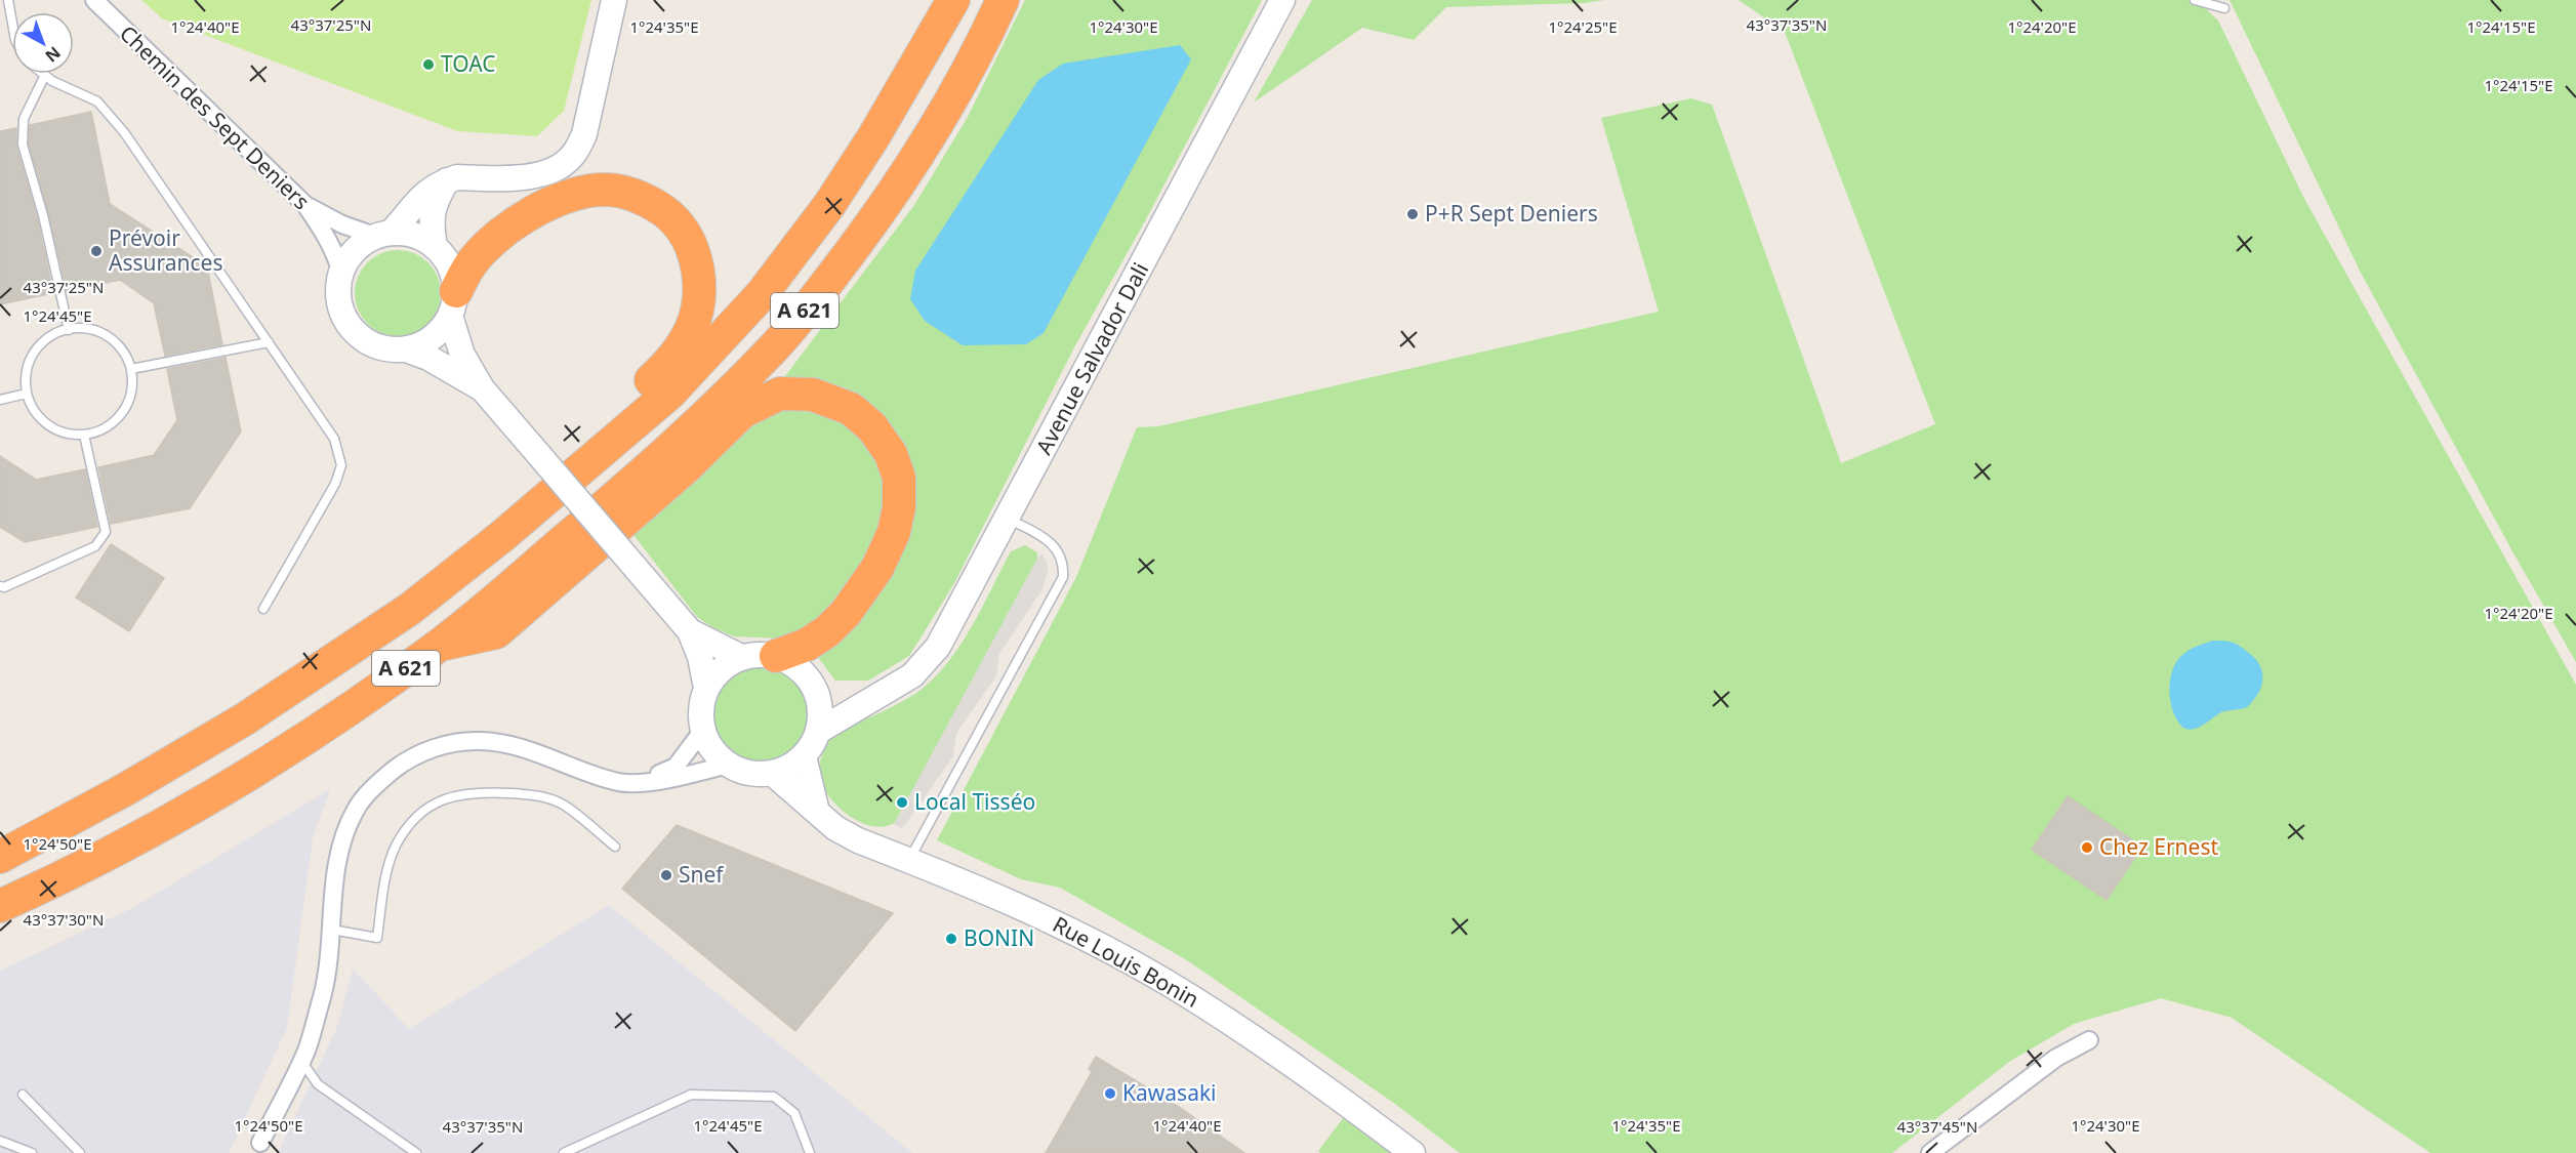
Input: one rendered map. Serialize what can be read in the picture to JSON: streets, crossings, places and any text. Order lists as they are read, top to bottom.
{
  "streets": {
    "highway": ["A 621"],
    "street": ["Chemin des Sept Deniers", "Avenue Salvador Dali", "Rue Louis Bonin"]
  },
  "crossings": [
    ["Avenue Salvador Dali", "Rue Louis Bonin"]
  ],
  "places": [
    "TOAC",
    "P+R Sept Deniers",
    "Prévoir Assurances",
    "Local Tisséo",
    "Chez Ernest",
    "Snef",
    "BONIN",
    "Kawasaki"
  ],
  "north": "bottom right",
  "coordinates": [
    "43°37'25\"N",
    "43°37'35\"N",
    "1°24'15\"E",
    "1°24'40\"E",
    "1°24'35\"E",
    "1°24'25\"E",
    "1°24'20\"E",
    "1°24'30\"E",
    "1°24'45\"E",
    "1°24'50\"E",
    "43°37'30\"N",
    "43°37'45\"N"
  ]
}
